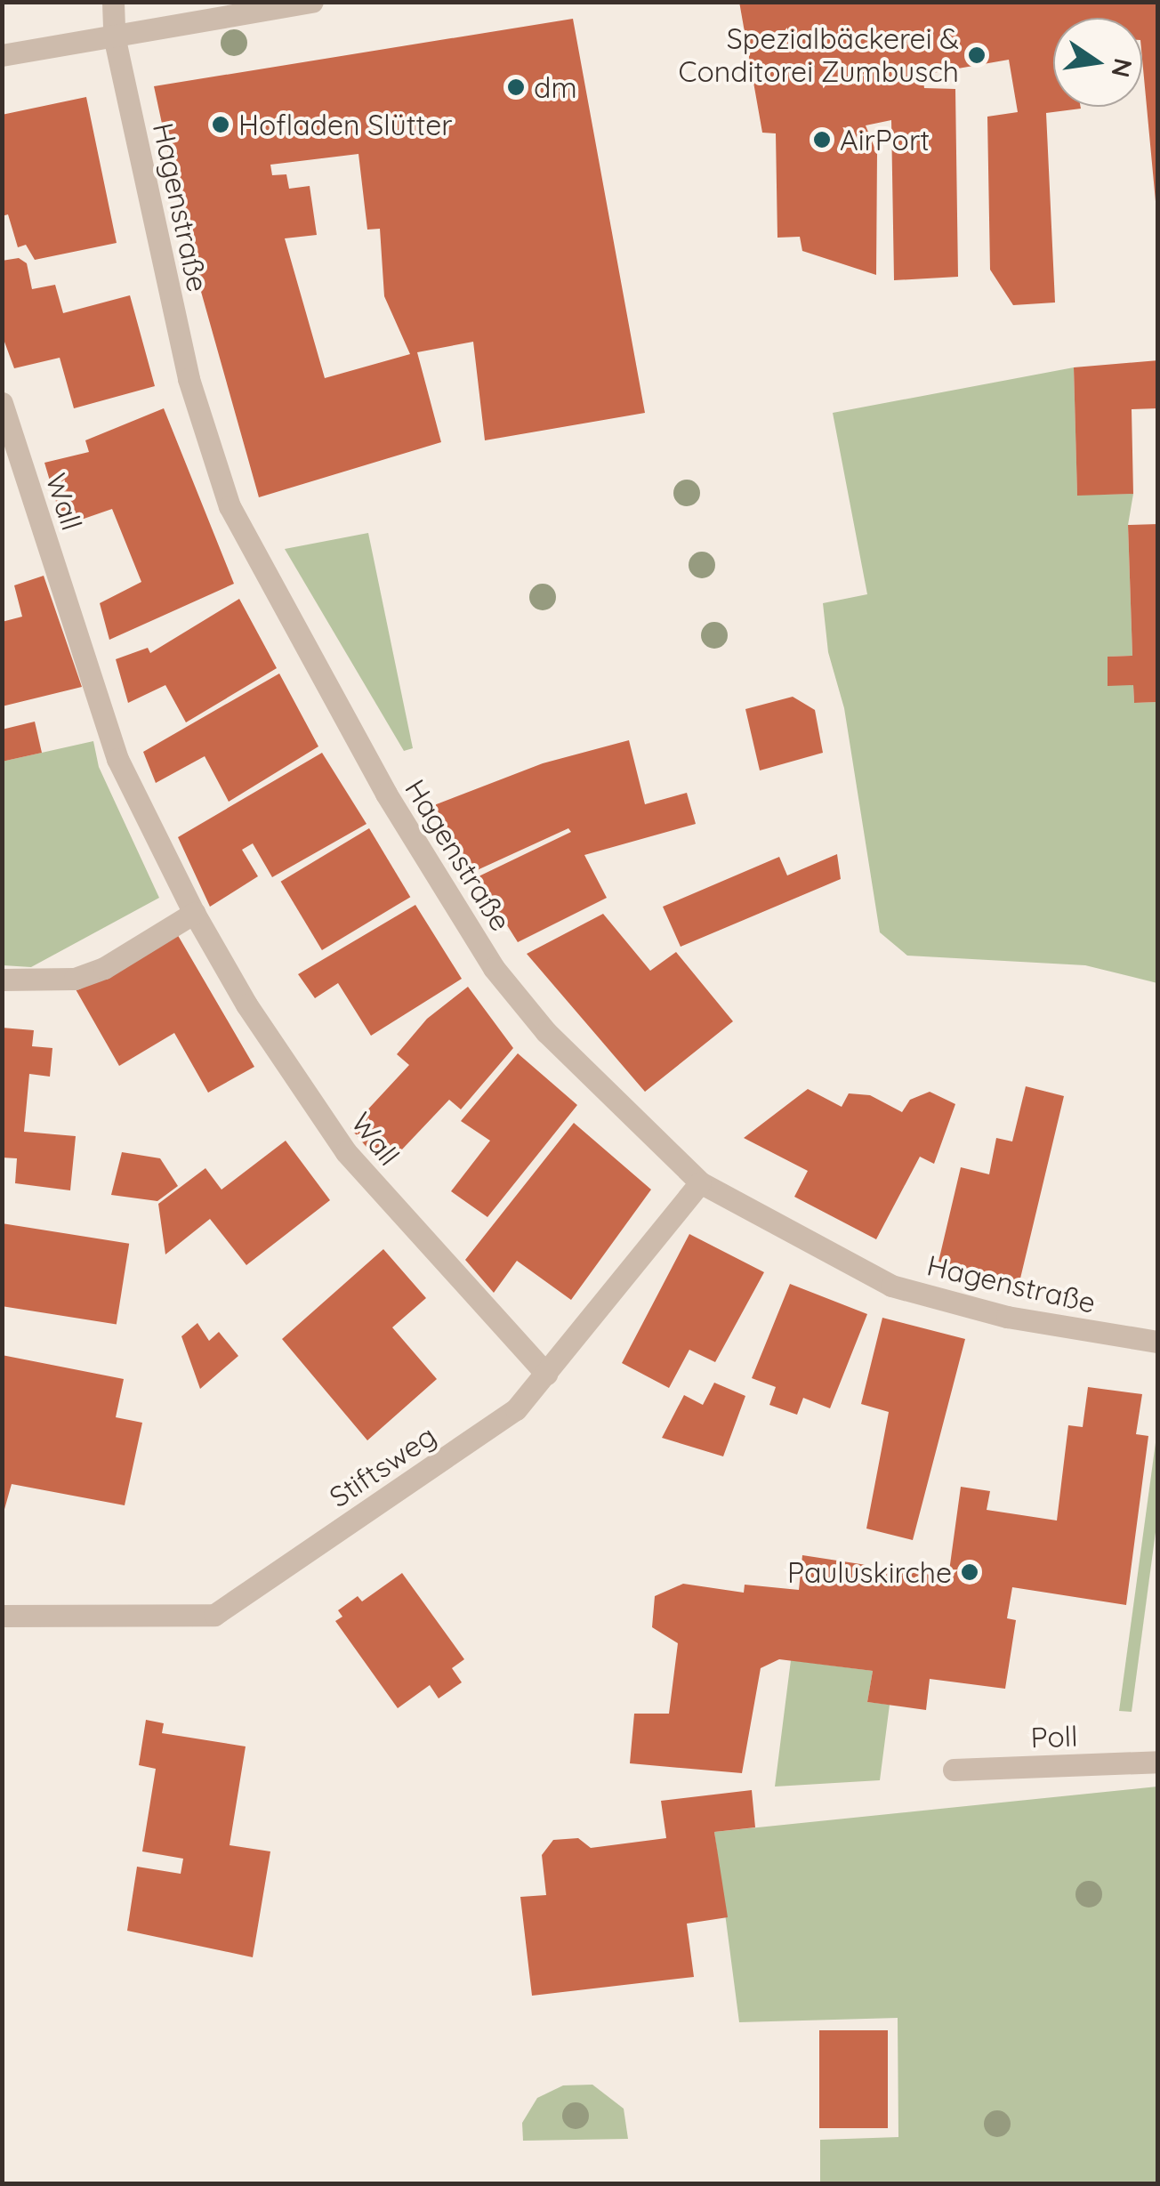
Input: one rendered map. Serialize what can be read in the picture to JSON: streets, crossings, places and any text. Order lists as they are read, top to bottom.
{
  "streets": {
    "street": [
      "Hagenstraße",
      "Wall",
      "Stiftsweg",
      "Poll"
    ]
  },
  "crossings": [
    ["Hagenstraße", "Stiftsweg"],
    ["Wall", "Stiftsweg"]
  ],
  "places": [
    "Spezialbäckerei & Conditorei Zumbusch",
    "dm",
    "Hofladen Slütter",
    "AirPort",
    "Pauluskirche"
  ],
  "north": "right"
}
